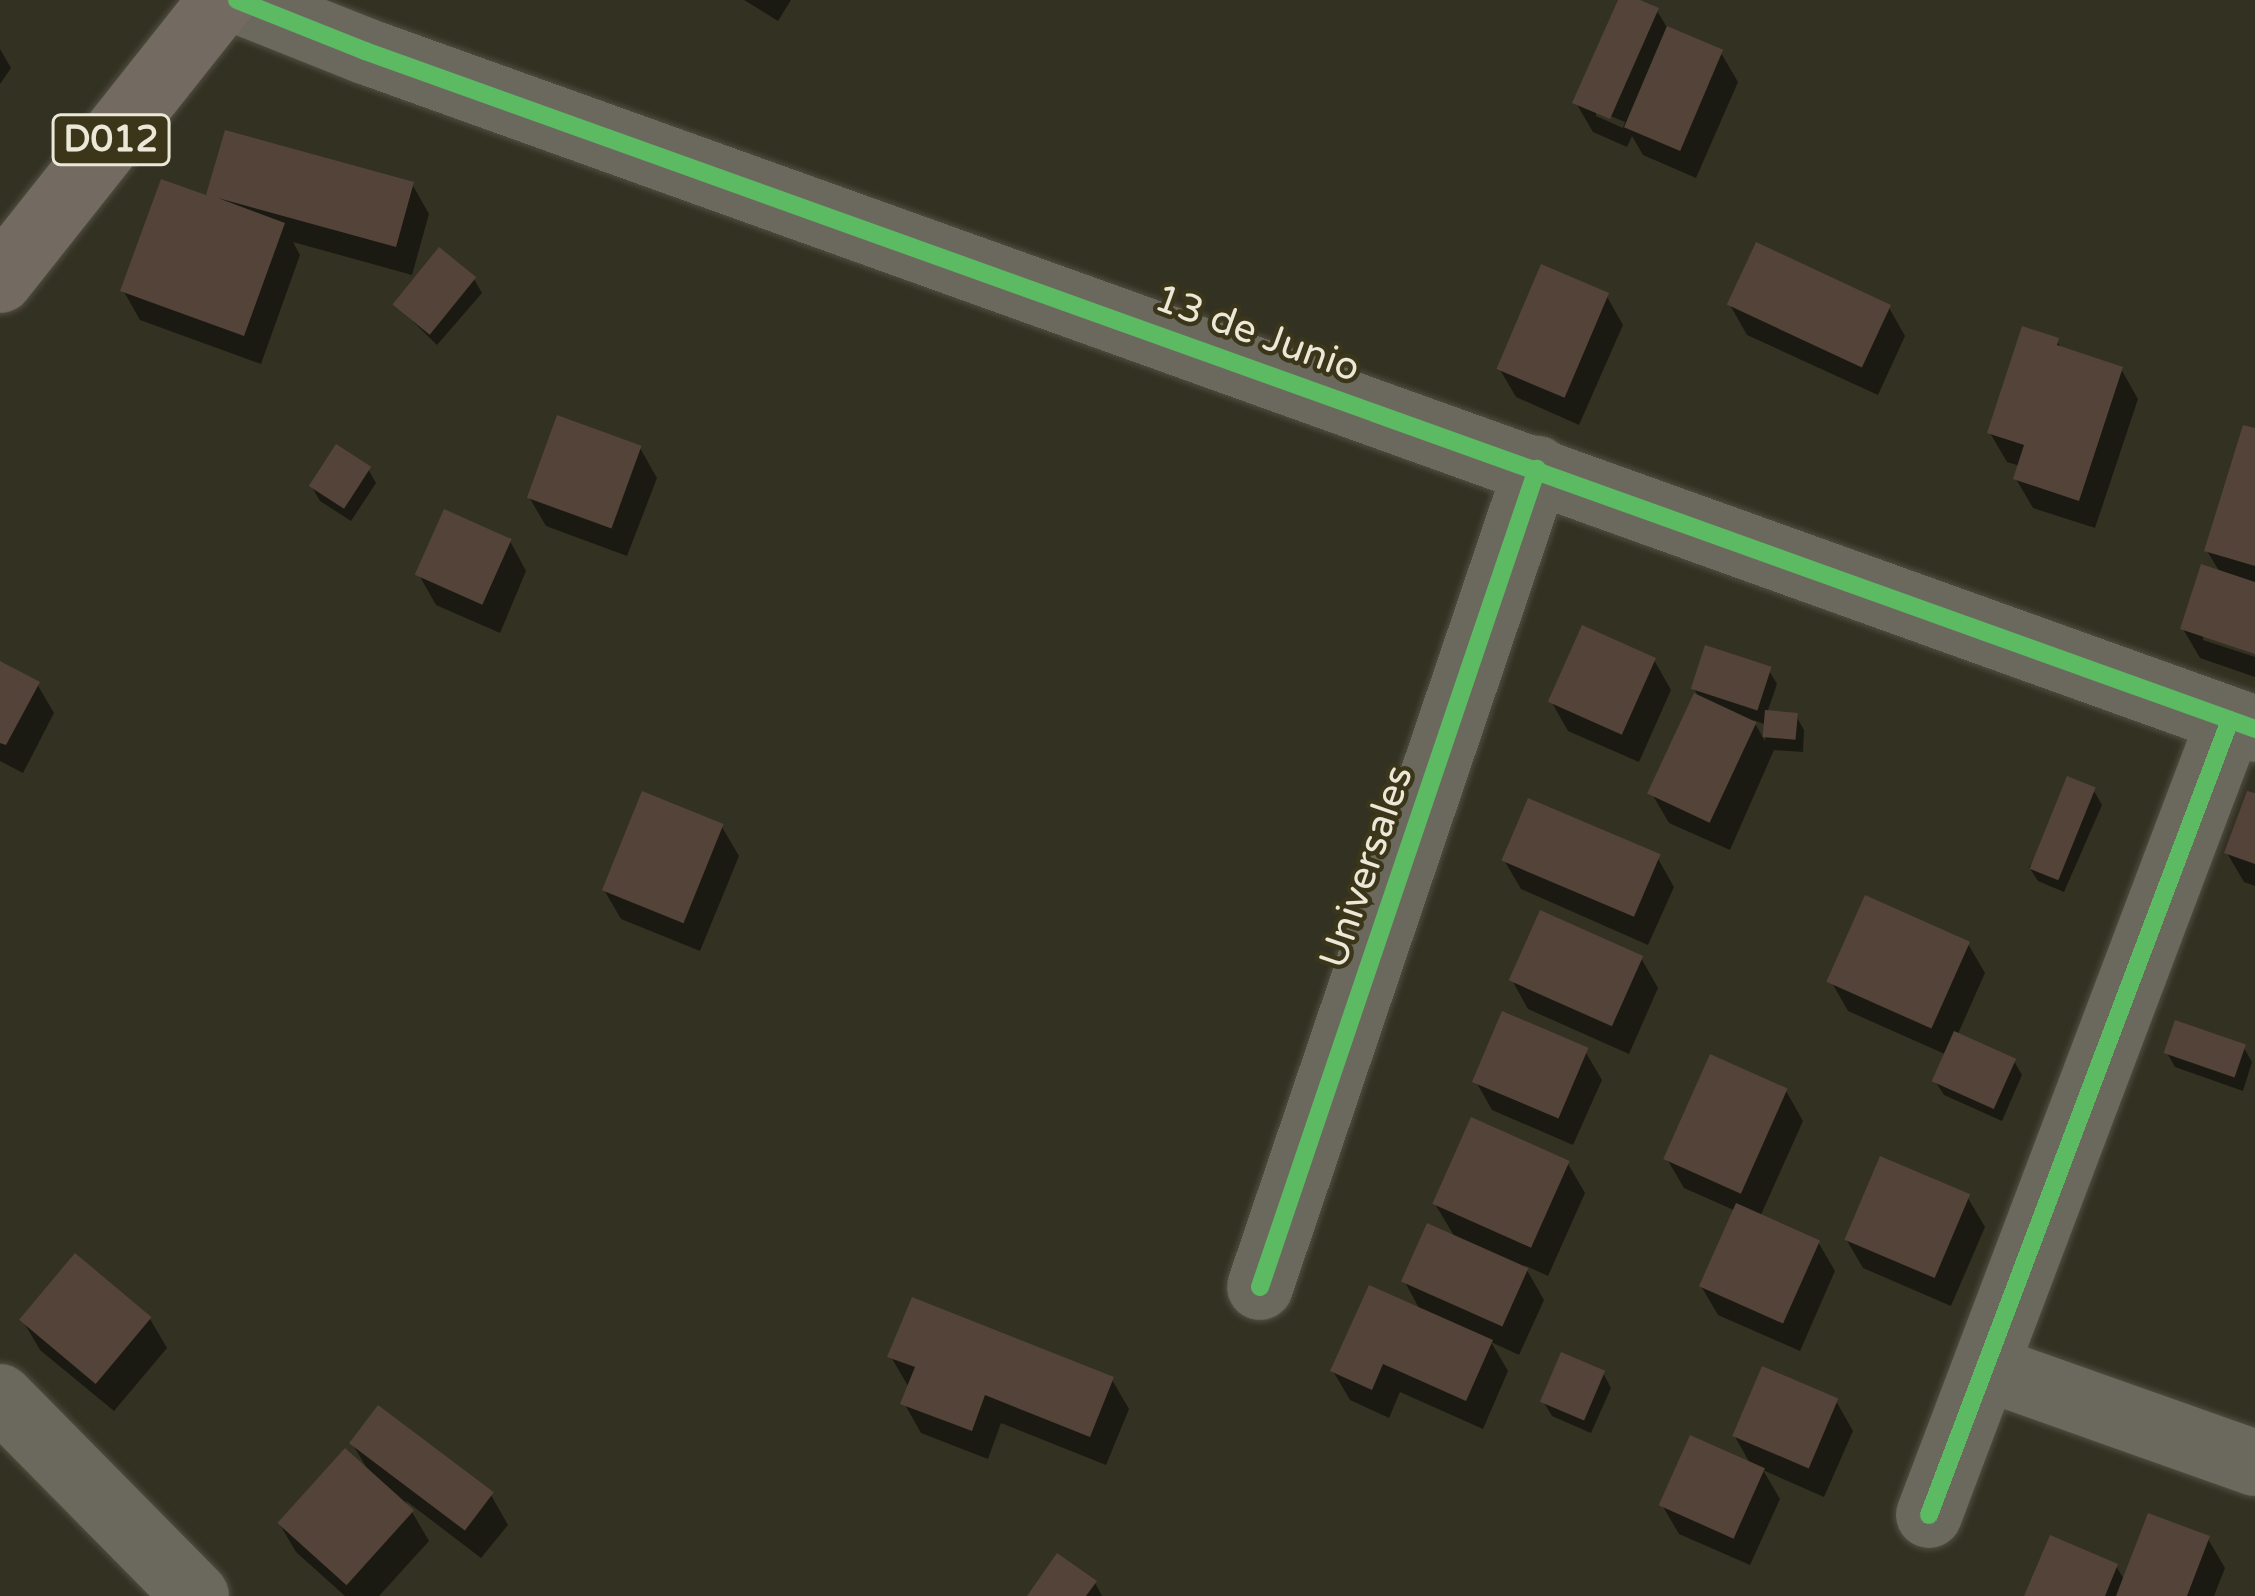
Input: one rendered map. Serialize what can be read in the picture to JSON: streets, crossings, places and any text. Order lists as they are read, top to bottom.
{
  "streets": {
    "main road": ["D012"],
    "street": ["13 de Junio", "Universales"]
  },
  "crossings": [
    ["13 de Junio", "Universales"]
  ]
}
